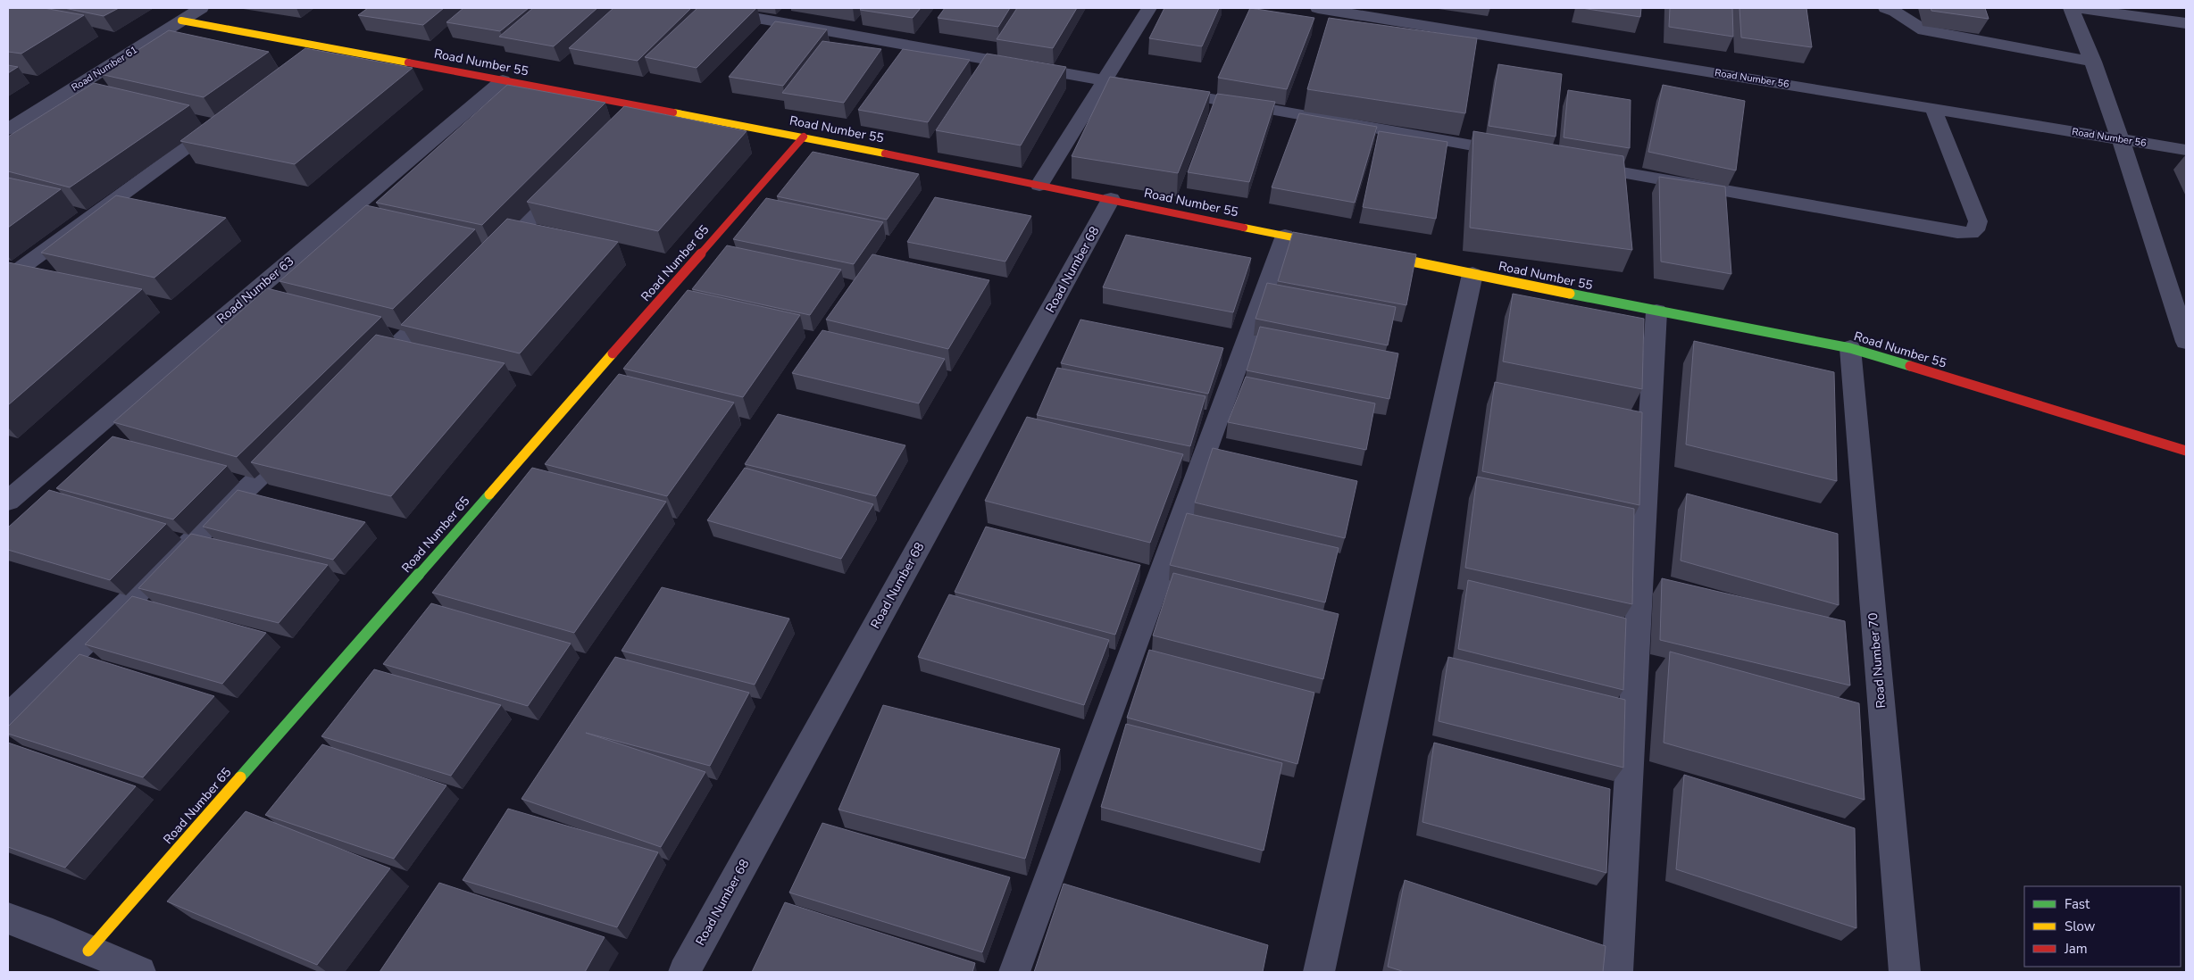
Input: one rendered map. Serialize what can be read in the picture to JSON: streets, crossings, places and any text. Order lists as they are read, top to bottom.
{
  "streets": {
    "street": [
      "Road Number 55",
      "Road Number 61",
      "Road Number 56",
      "Road Number 65",
      "Road Number 68",
      "Road Number 63",
      "Road Number 70"
    ]
  },
  "crossings": [
    ["Road Number 55", "Road Number 61"],
    ["Road Number 55", "Road Number 65"],
    ["Road Number 55", "Road Number 68"],
    ["Road Number 55", "Road Number 63"],
    ["Road Number 55", "Road Number 70"]
  ],
  "legend": ["Fast", "Slow", "Jam"]
}
